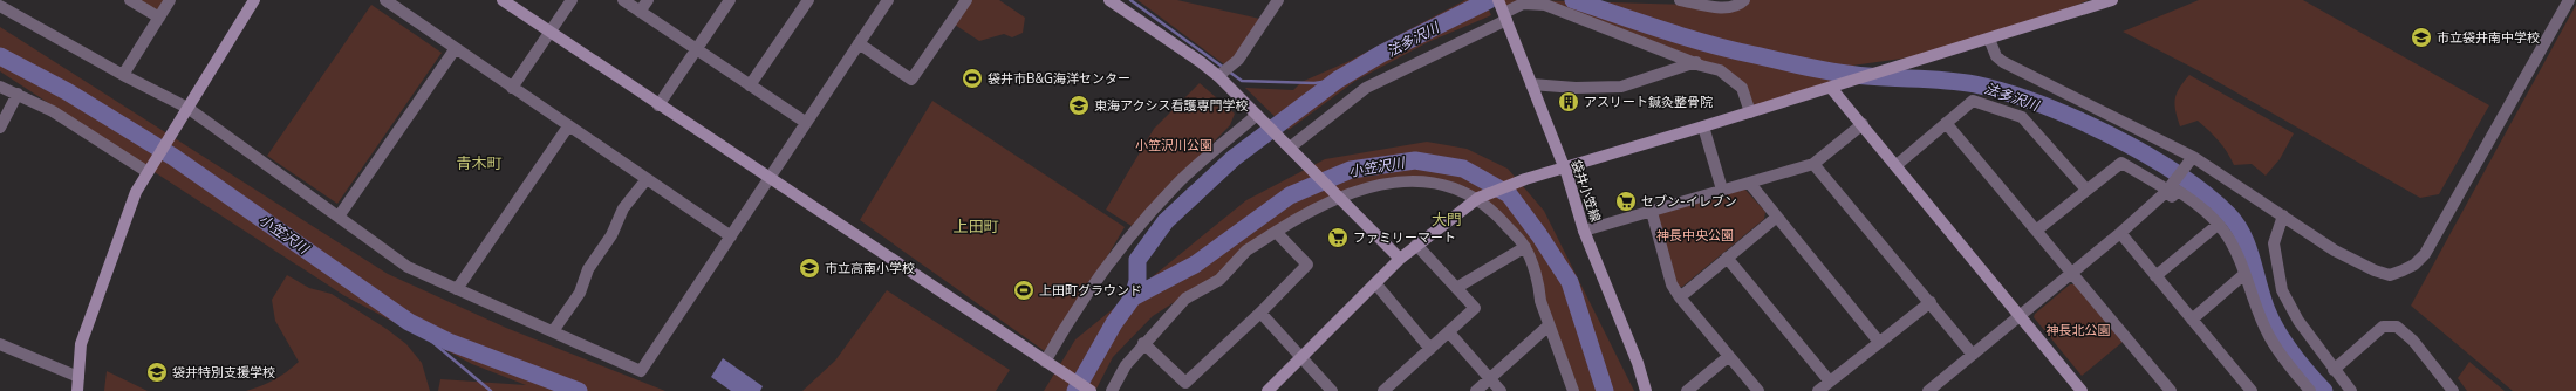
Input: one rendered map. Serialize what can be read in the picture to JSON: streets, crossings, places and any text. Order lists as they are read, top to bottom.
{
  "streets": {
    "street": ["袋井小笠線"]
  },
  "districts": ["青木町", "大門", "上田町"],
  "water": ["法多沢川", "小笠沢川"],
  "parks": ["小笠沢川公園", "神長中央公園", "神長北公園"],
  "places": {
    "school or university": [
      "市立袋井南中学校",
      "東海アクシス看護専門学校",
      "市立高南小学校",
      "袋井特別支援学校"
    ],
    "sports": ["袋井市B&G海洋センター", "上田町グラウンド"],
    "building": ["アスリート鍼灸整骨院"],
    "supermarket": ["セブン-イレブン", "ファミリーマート"]
  }
}
